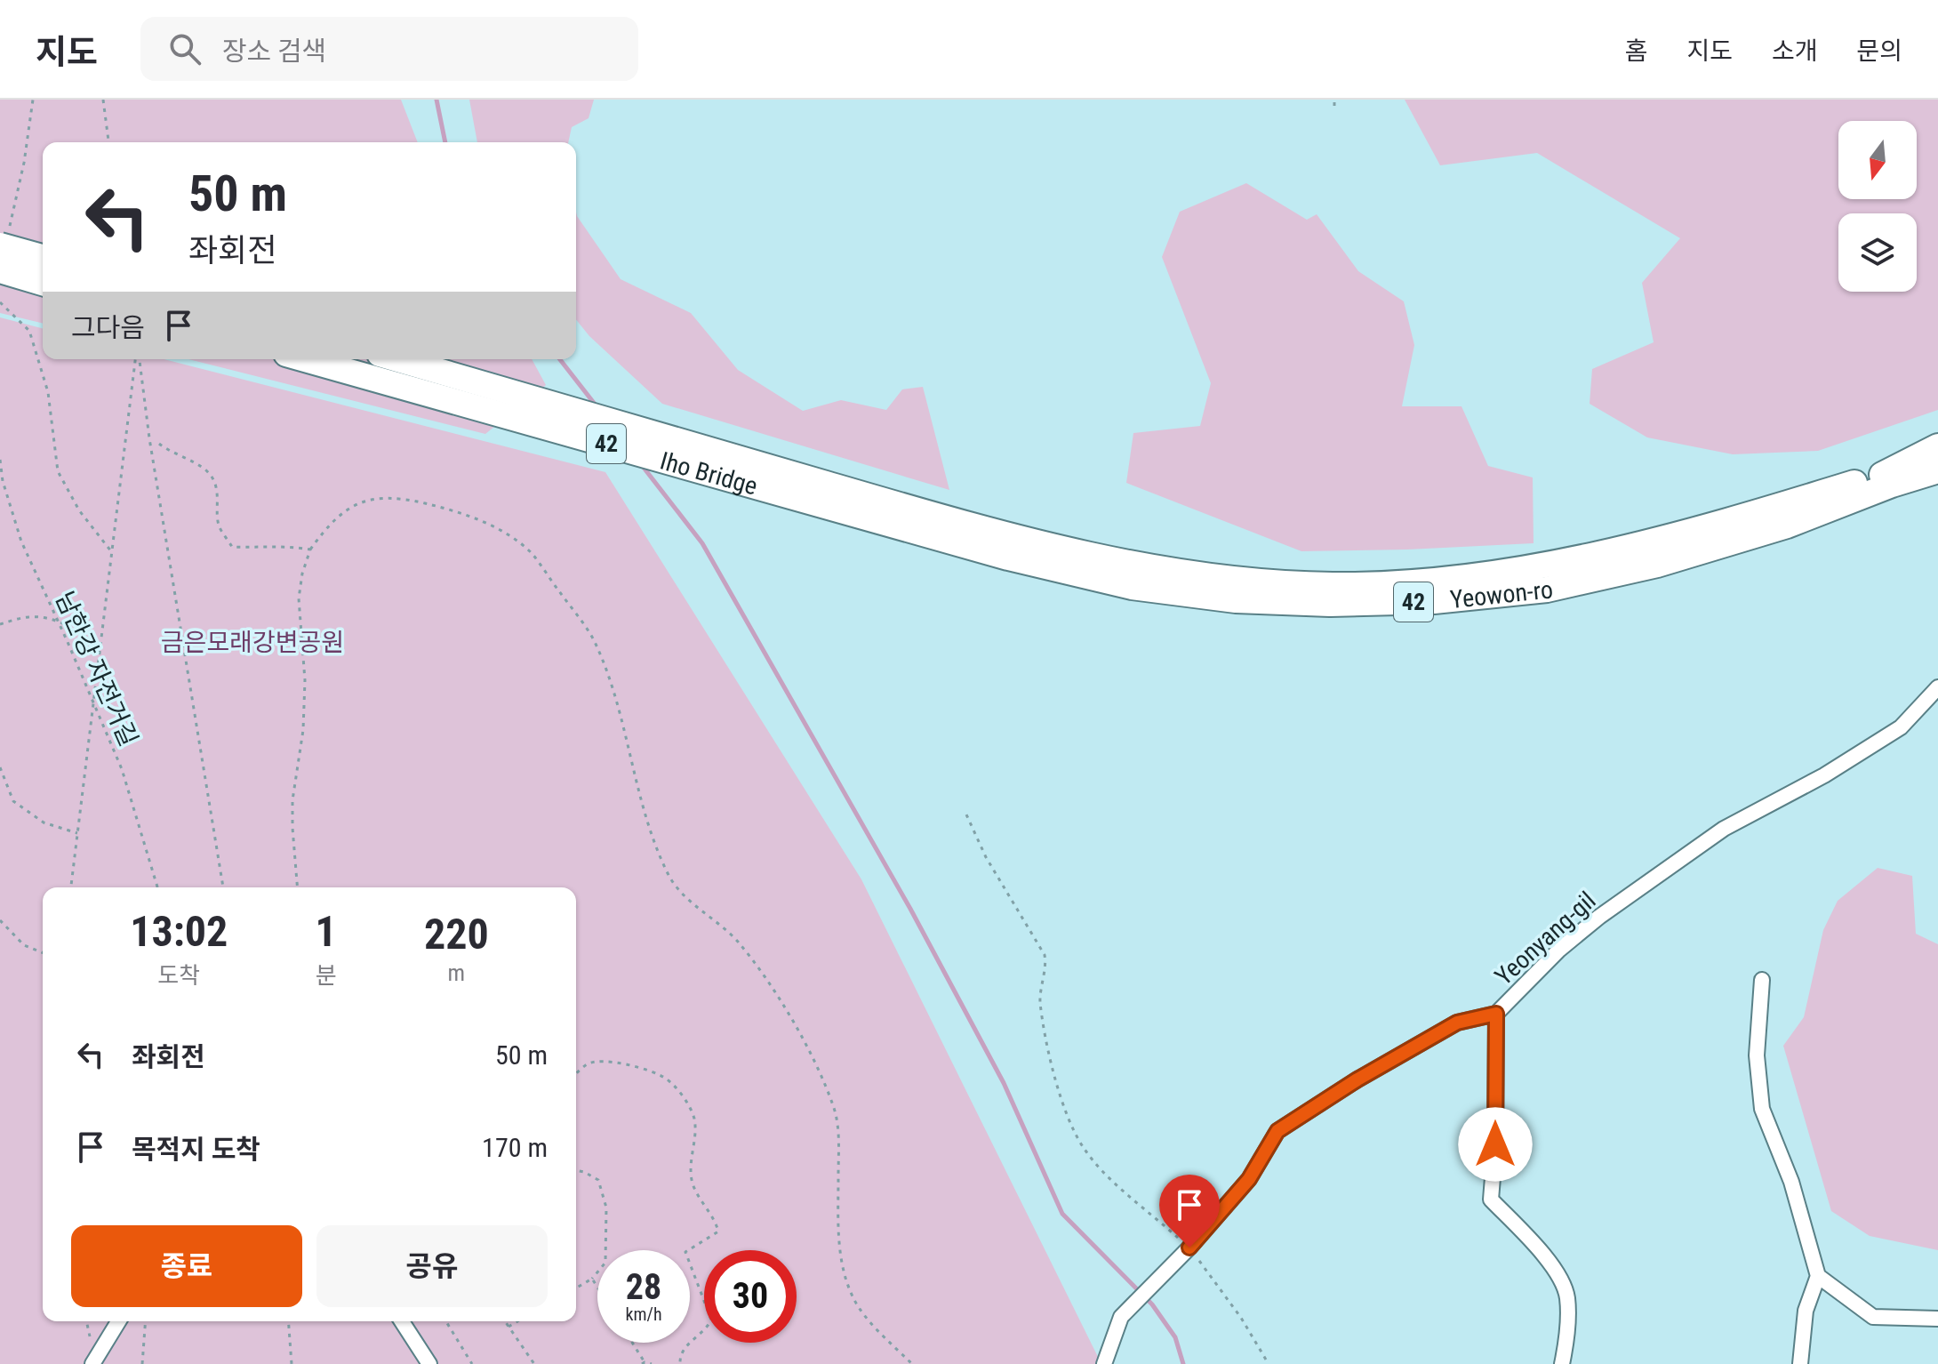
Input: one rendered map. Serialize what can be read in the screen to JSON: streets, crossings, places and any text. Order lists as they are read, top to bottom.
{
  "streets": {
    "highway": ["42", "Iho Bridge", "Yeowon-ro"],
    "street": ["Yeonyang-gil"],
    "path": ["남한강 자전거길"]
  },
  "crossings": [
    ["Iho Bridge", "Yeowon-ro"]
  ],
  "parks": ["금은모래강변공원"],
  "north": "bottom",
  "page": {
    "header": "지도",
    "search": "장소 검색",
    "nav": [
      "홈",
      "지도",
      "소개",
      "문의"
    ],
    "turn": ["50 m", "좌회전"],
    "then": "그다음",
    "eta": [
      "13:02",
      "도착",
      "1",
      "분",
      "220",
      "m"
    ],
    "list": [
      {
        "name": "좌회전",
        "value": "50 m"
      },
      {
        "name": "목적지 도착",
        "value": "170 m"
      }
    ],
    "buttons": ["종료", "공유"],
    "speed": "28 km/h",
    "limit": "30"
  }
}
